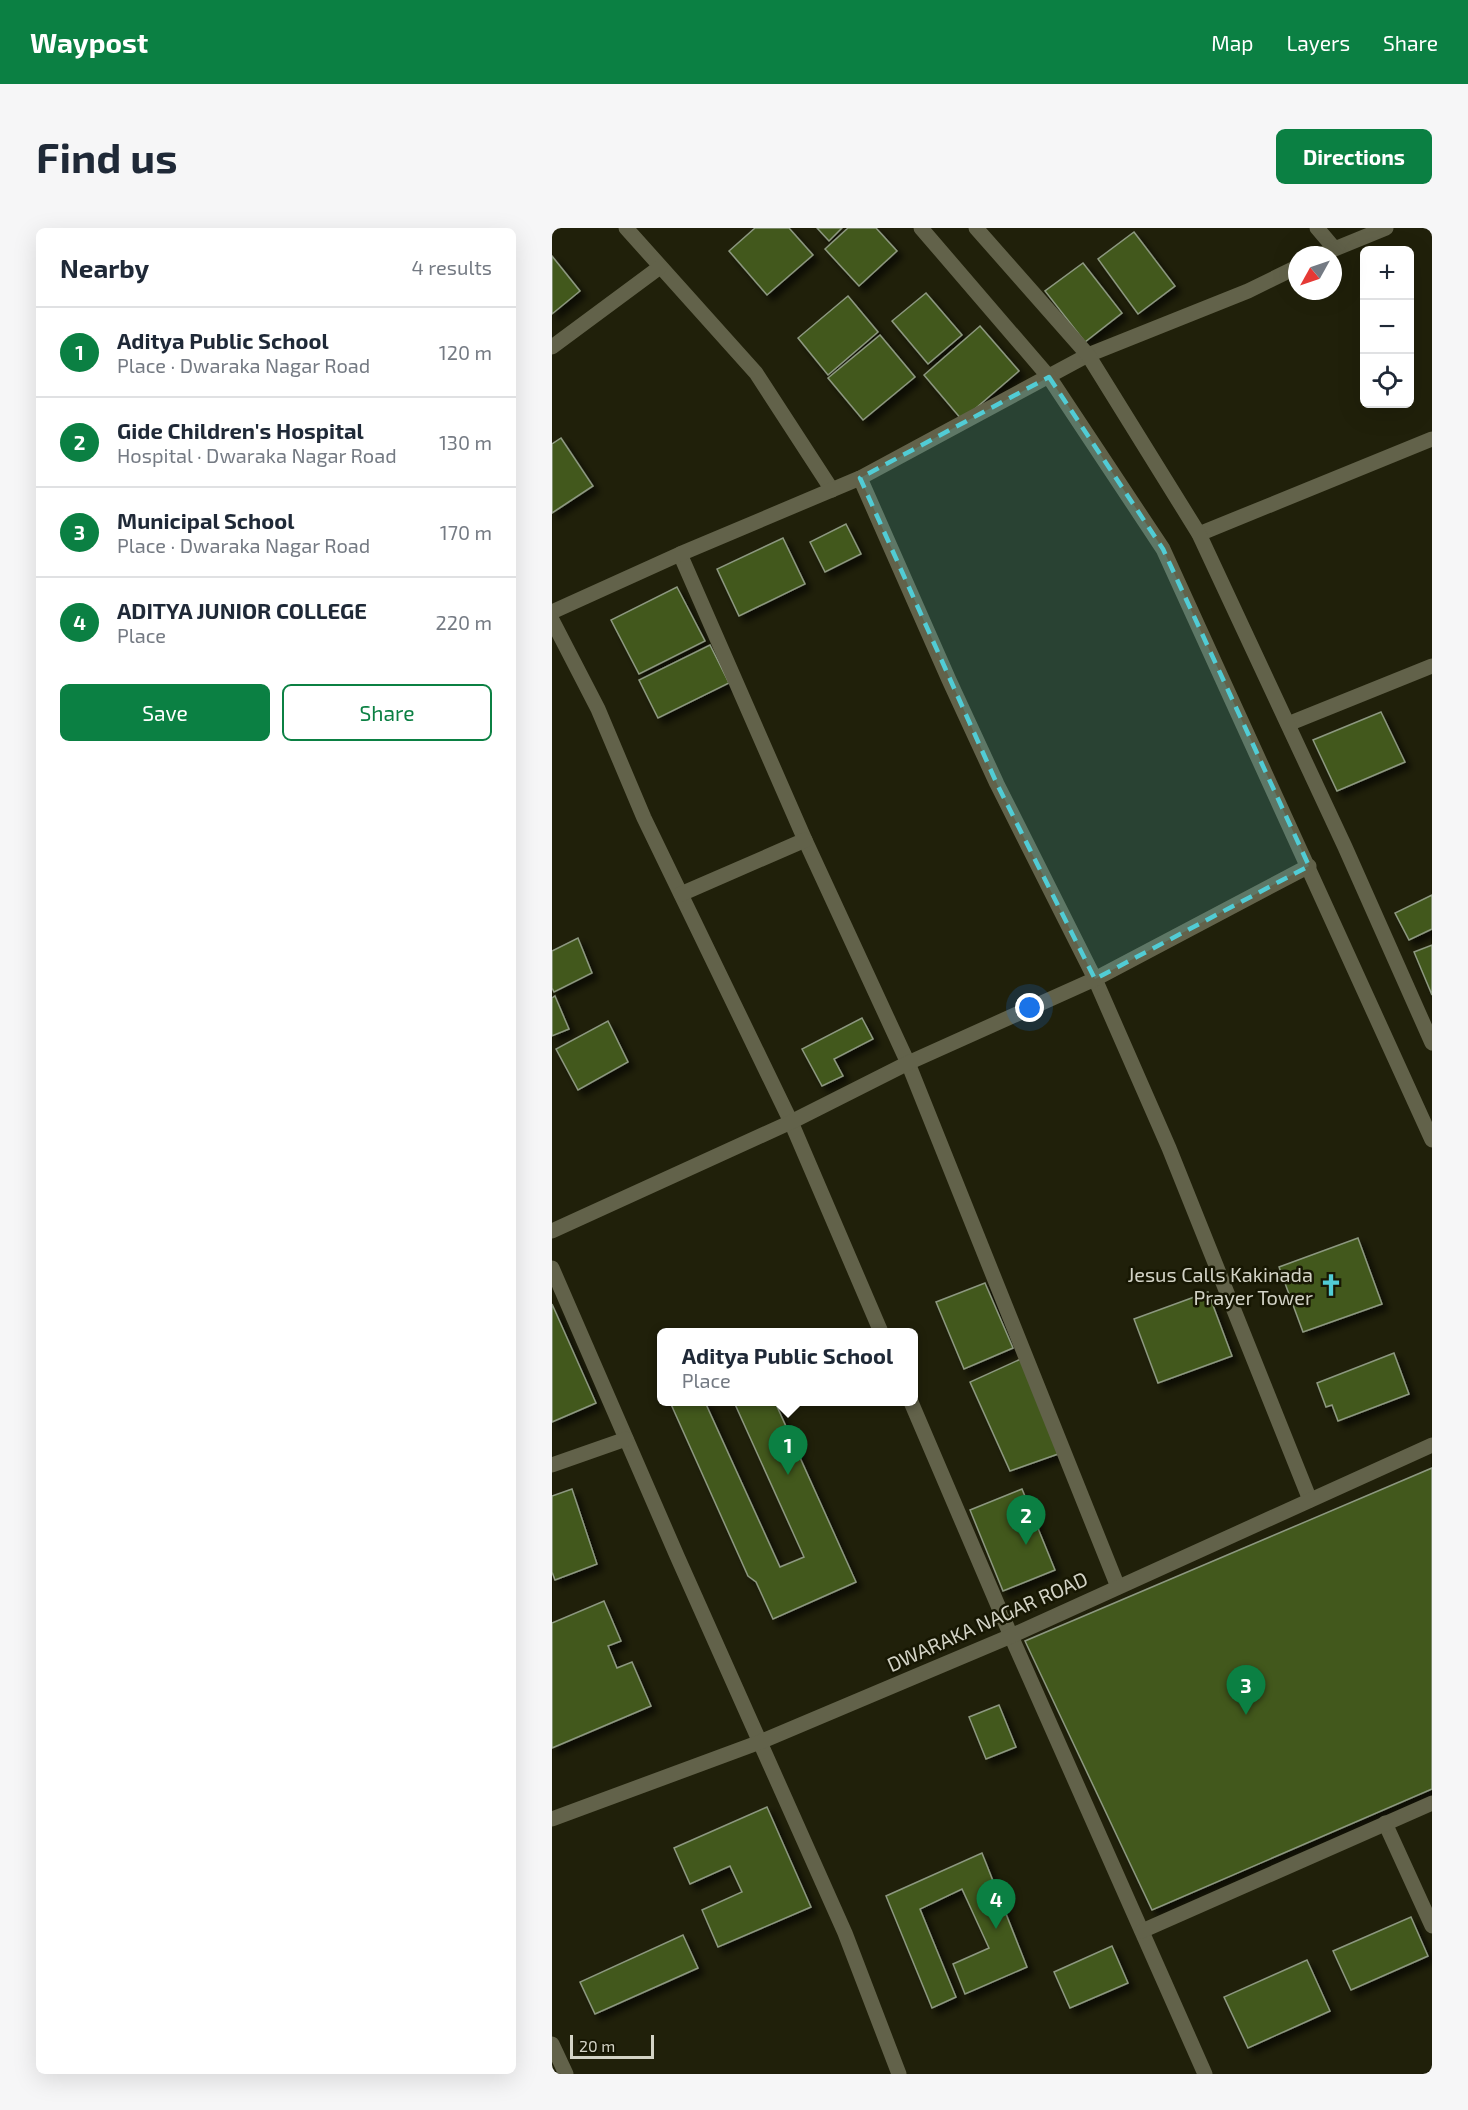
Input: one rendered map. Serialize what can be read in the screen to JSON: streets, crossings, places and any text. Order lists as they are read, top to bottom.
{
  "streets": {
    "street": ["DWARAKA NAGAR ROAD"]
  },
  "places": {
    "church": ["Jesus Calls Kakinada Prayer Tower"]
  },
  "scale_bar": "20 m",
  "north": "bottom left",
  "page": {
    "header": "Waypost",
    "nav": ["Map", "Layers", "Share"],
    "buttons": [
      "Directions",
      ["Save", "Share"]
    ],
    "title": "Find us",
    "heading": ["Nearby", "4 results"],
    "map_buttons": ["+", "−"],
    "list": [
      {
        "mark": "1",
        "name": "Aditya Public School",
        "note": "Place · Dwaraka Nagar Road",
        "value": "120 m"
      },
      {
        "mark": "2",
        "name": "Gide Children's Hospital",
        "note": "Hospital · Dwaraka Nagar Road",
        "value": "130 m"
      },
      {
        "mark": "3",
        "name": "Municipal School",
        "note": "Place · Dwaraka Nagar Road",
        "value": "170 m"
      },
      {
        "mark": "4",
        "name": "ADITYA JUNIOR COLLEGE",
        "note": "Place",
        "value": "220 m"
      }
    ],
    "popup": ["Aditya Public School", "Place"],
    "pins": [
      "1",
      "2",
      "3",
      "4"
    ],
    "scale": "20 m"
  }
}
